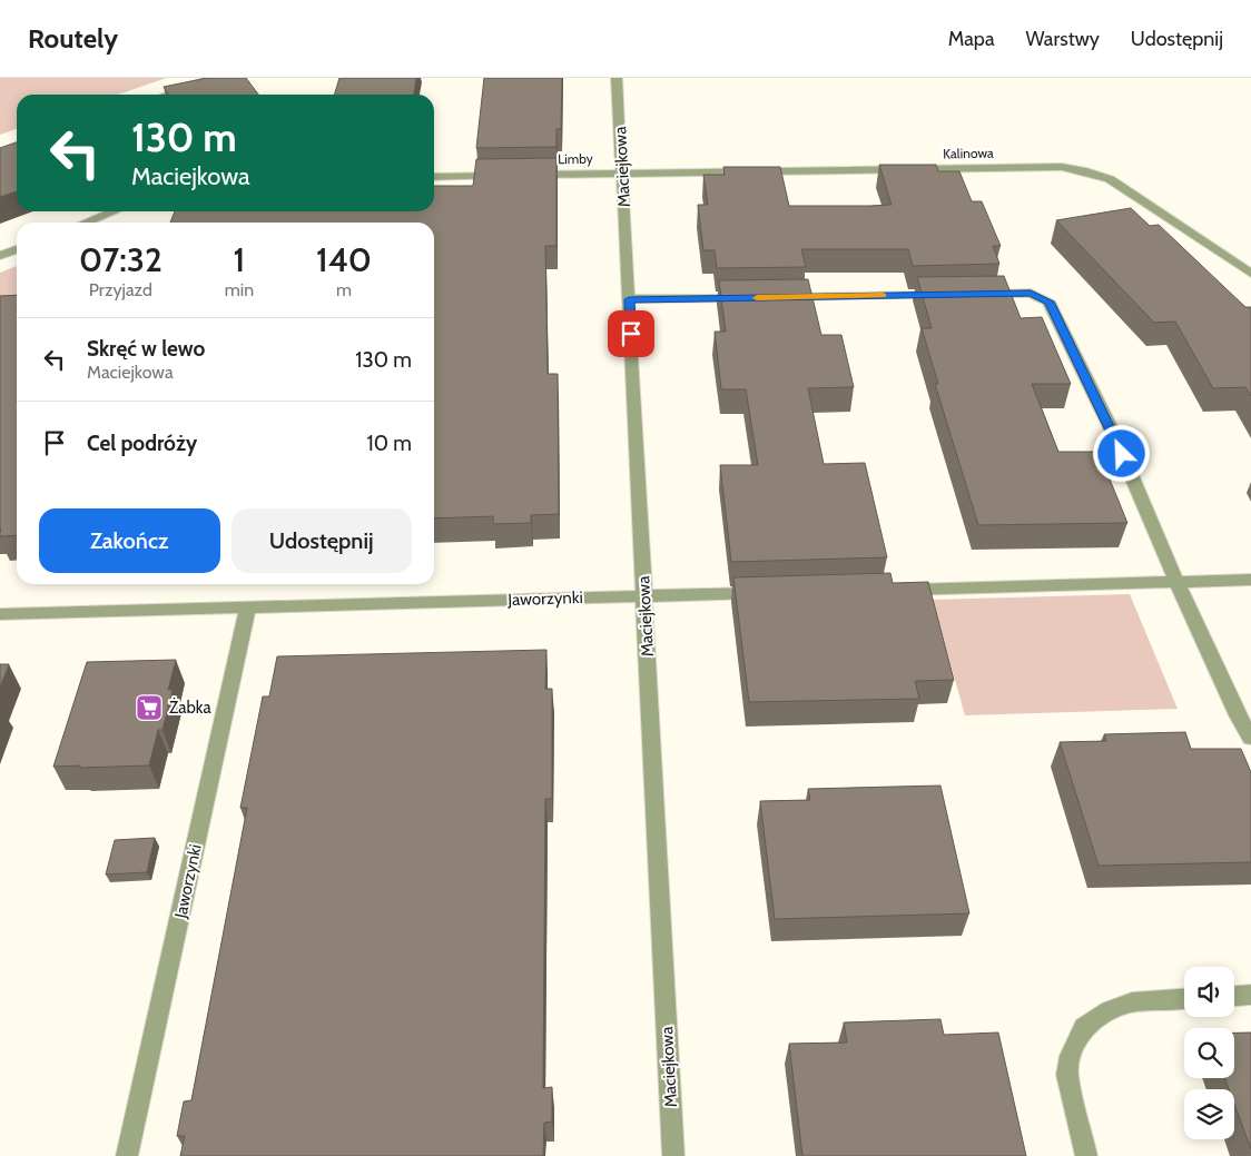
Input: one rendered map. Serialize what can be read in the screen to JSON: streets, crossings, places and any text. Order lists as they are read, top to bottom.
{
  "streets": {
    "street": [
      "Kalinowa",
      "Limby",
      "Maciejkowa",
      "Jaworzynki"
    ]
  },
  "crossings": [
    ["Kalinowa", "Limby"],
    ["Kalinowa", "Maciejkowa"],
    ["Limby", "Maciejkowa"],
    ["Maciejkowa", "Jaworzynki"]
  ],
  "places": {
    "supermarket": ["Żabka"]
  },
  "page": {
    "header": "Routely",
    "nav": ["Mapa", "Warstwy", "Udostępnij"],
    "turn": ["130 m", "Maciejkowa"],
    "eta": [
      "07:32",
      "Przyjazd",
      "1",
      "min",
      "140",
      "m"
    ],
    "list": [
      {
        "name": "Skręć w lewo",
        "note": "Maciejkowa",
        "value": "130 m"
      },
      {
        "name": "Cel podróży",
        "value": "10 m"
      }
    ],
    "buttons": ["Zakończ", "Udostępnij"]
  }
}
